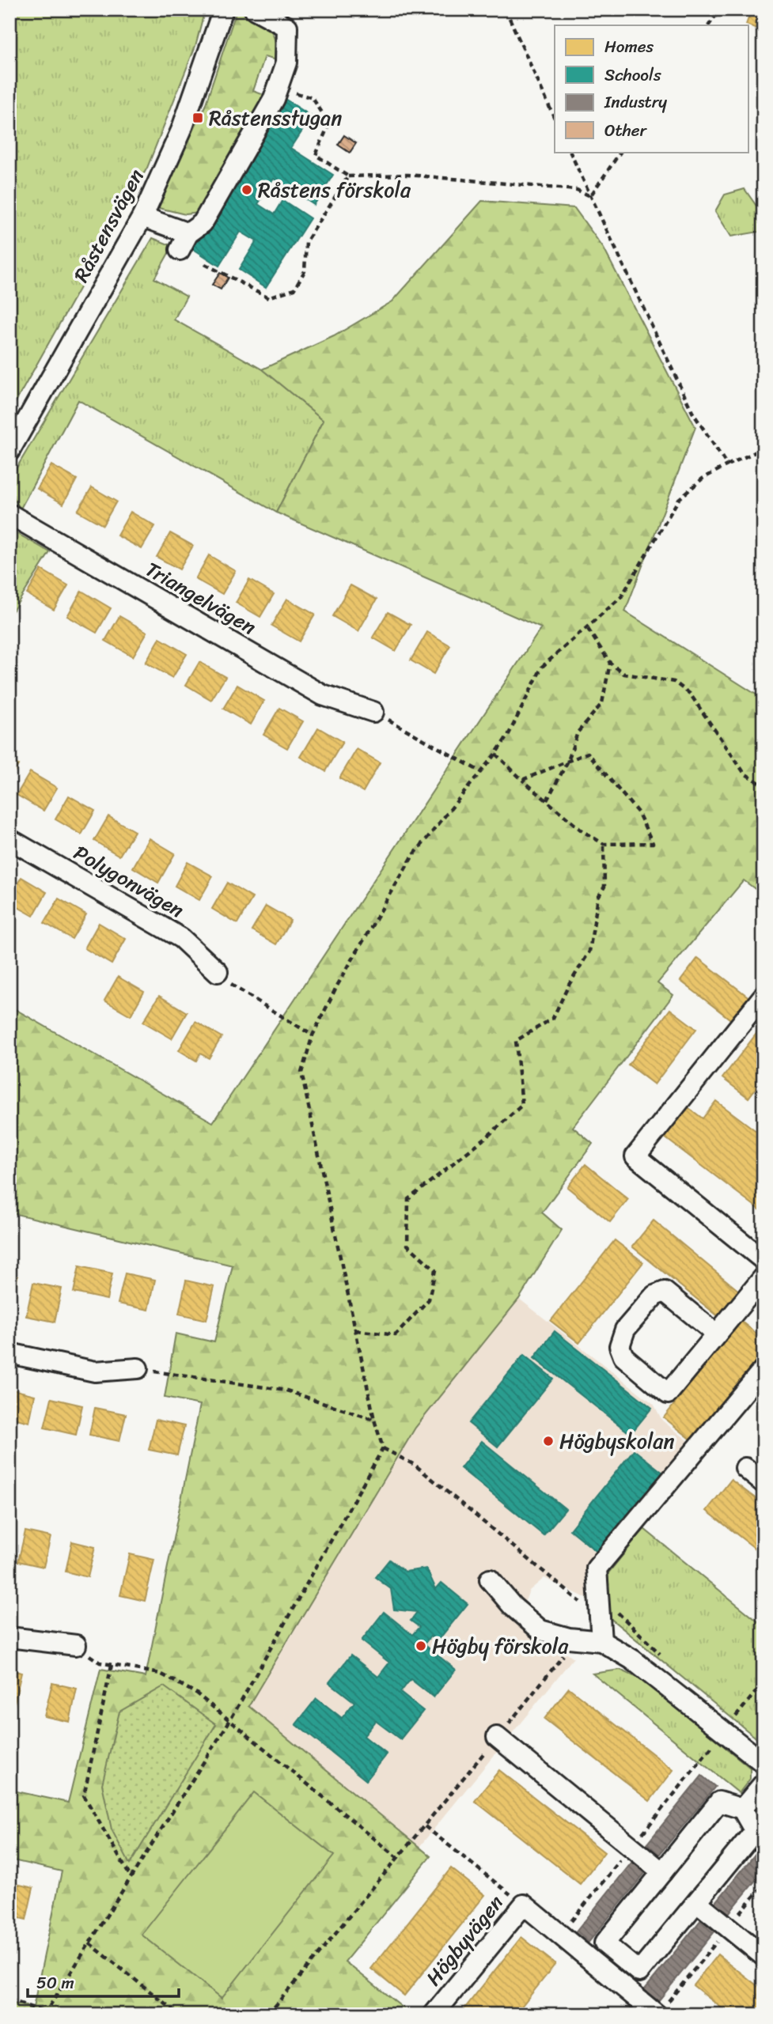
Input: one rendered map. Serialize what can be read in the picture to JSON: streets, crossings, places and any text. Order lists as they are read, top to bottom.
{
  "streets": {
    "street": [
      "Råstensvägen",
      "Triangelvägen",
      "Polygonvägen",
      "Högbyvägen"
    ]
  },
  "places": {
    "transit": ["Råstensstugan"],
    "other": ["Råstens förskola", "Högbyskolan", "Högby förskola"]
  },
  "legend": [
    "Homes",
    "Schools",
    "Industry",
    "Other"
  ],
  "scale_bar": "50 m"
}
